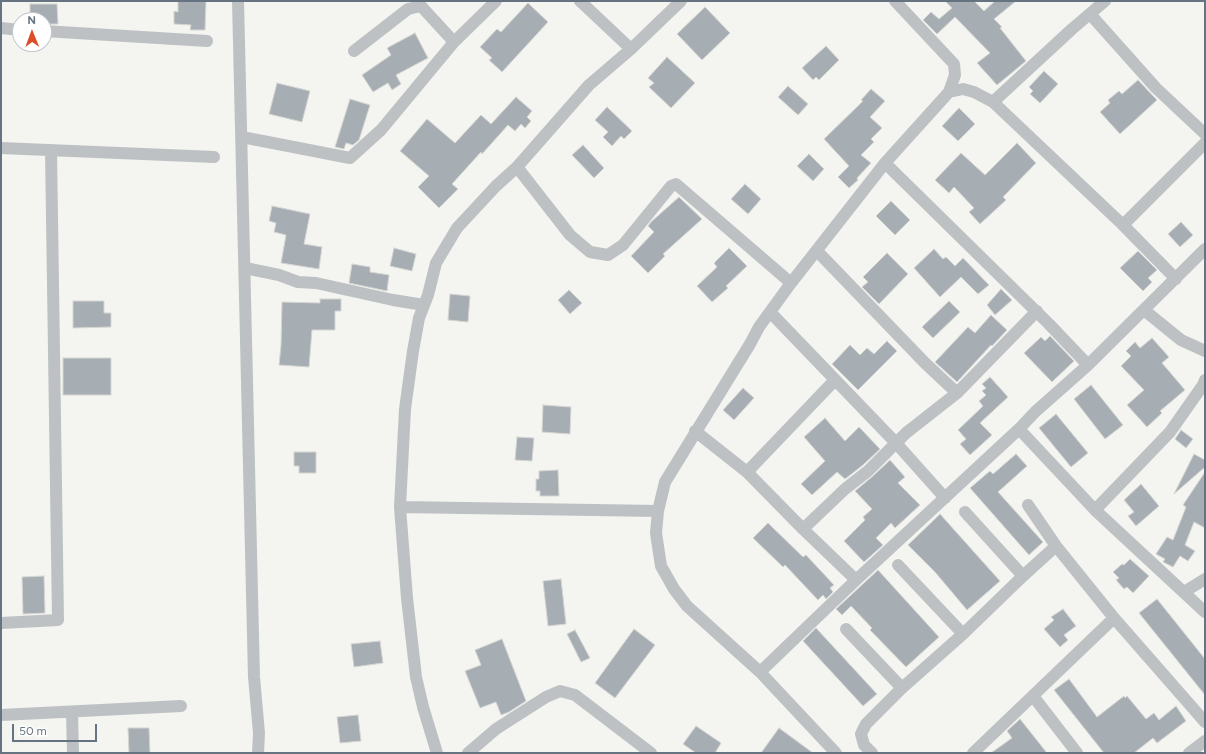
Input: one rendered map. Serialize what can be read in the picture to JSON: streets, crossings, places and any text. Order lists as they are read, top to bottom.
{
  "scale_bar": "50 m",
  "north": "top"
}
